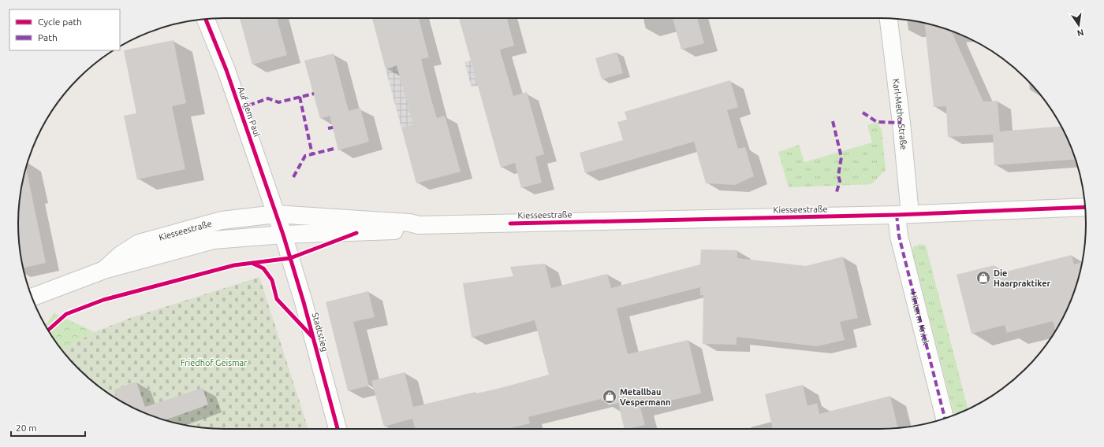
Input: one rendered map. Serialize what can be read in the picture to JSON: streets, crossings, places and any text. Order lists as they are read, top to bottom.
{
  "streets": {
    "street": [
      "Auf dem Paul",
      "Karl-Methe-Straße",
      "Kiesseestraße",
      "Hinterm Knick",
      "Stadtstieg"
    ]
  },
  "crossings": [
    ["Auf dem Paul", "Kiesseestraße"],
    ["Karl-Methe-Straße", "Kiesseestraße"],
    ["Karl-Methe-Straße", "Hinterm Knick"],
    ["Kiesseestraße", "Hinterm Knick"],
    ["Kiesseestraße", "Stadtstieg"]
  ],
  "parks": ["Friedhof Geismar"],
  "places": {
    "shop": ["Die Haarpraktiker", "Metallbau Vespermann"]
  },
  "legend": ["Cycle path", "Path"],
  "scale_bar": "20 m",
  "north": "bottom"
}
